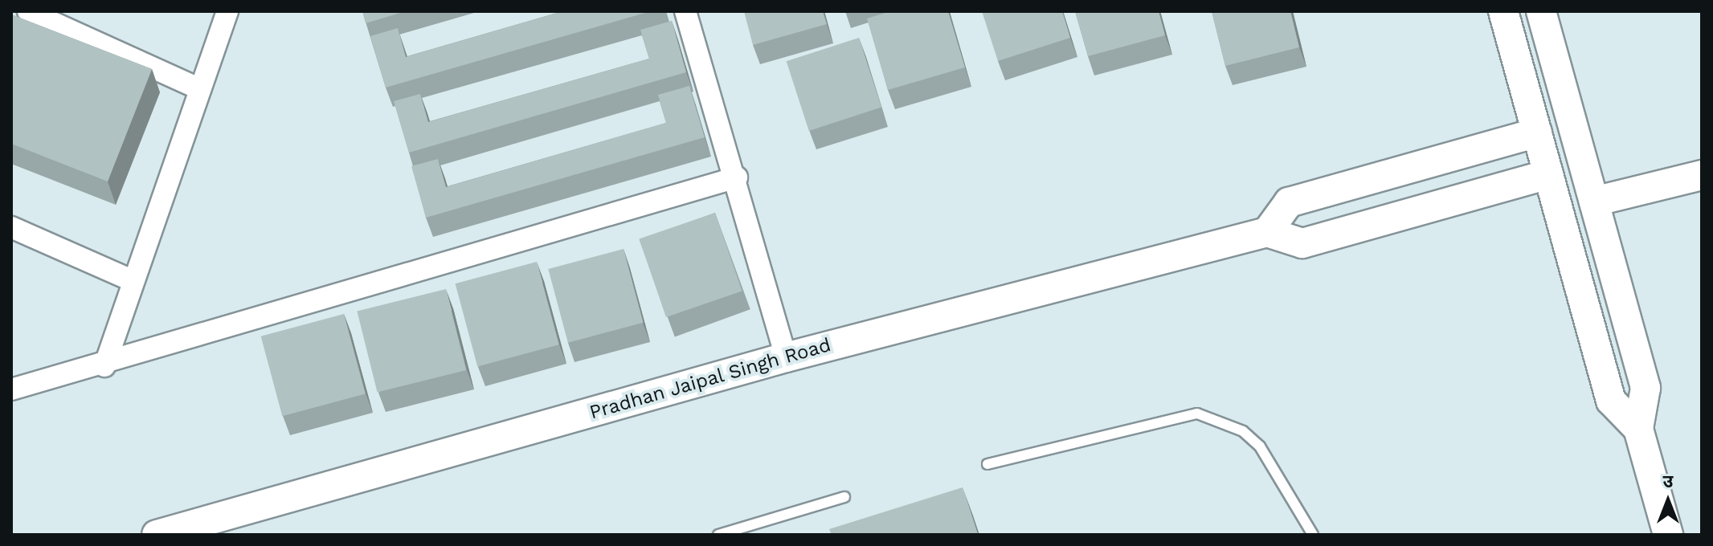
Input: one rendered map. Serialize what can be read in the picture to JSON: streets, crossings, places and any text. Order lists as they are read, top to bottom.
{
  "streets": {
    "street": ["Pradhan Jaipal Singh Road"]
  },
  "north": "top"
}
